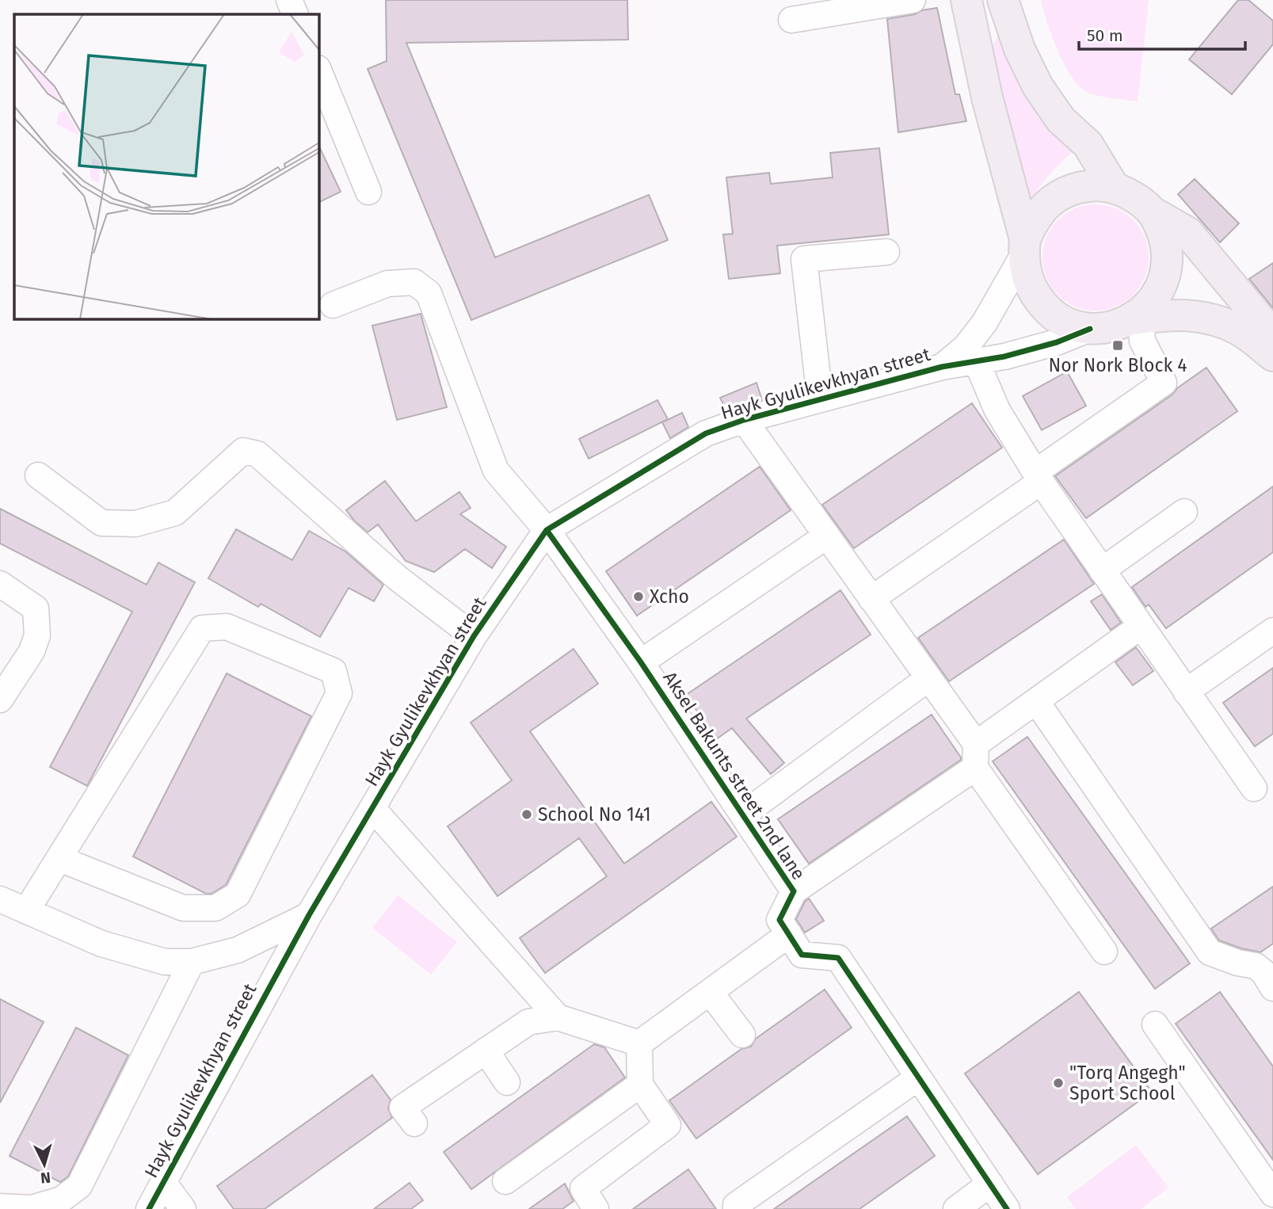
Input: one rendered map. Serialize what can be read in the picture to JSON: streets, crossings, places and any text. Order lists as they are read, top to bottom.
{
  "streets": {
    "street": ["Hayk Gyulikevkhyan street", "Aksel Bakunts street 2nd lane"]
  },
  "crossings": [
    ["Hayk Gyulikevkhyan street", "Aksel Bakunts street 2nd lane"]
  ],
  "places": {
    "transit": ["Nor Nork Block 4"],
    "other": ["Xcho", "School No 141", "\"Torq Angegh\" Sport School"]
  },
  "scale_bar": "50 m",
  "north": "bottom"
}
